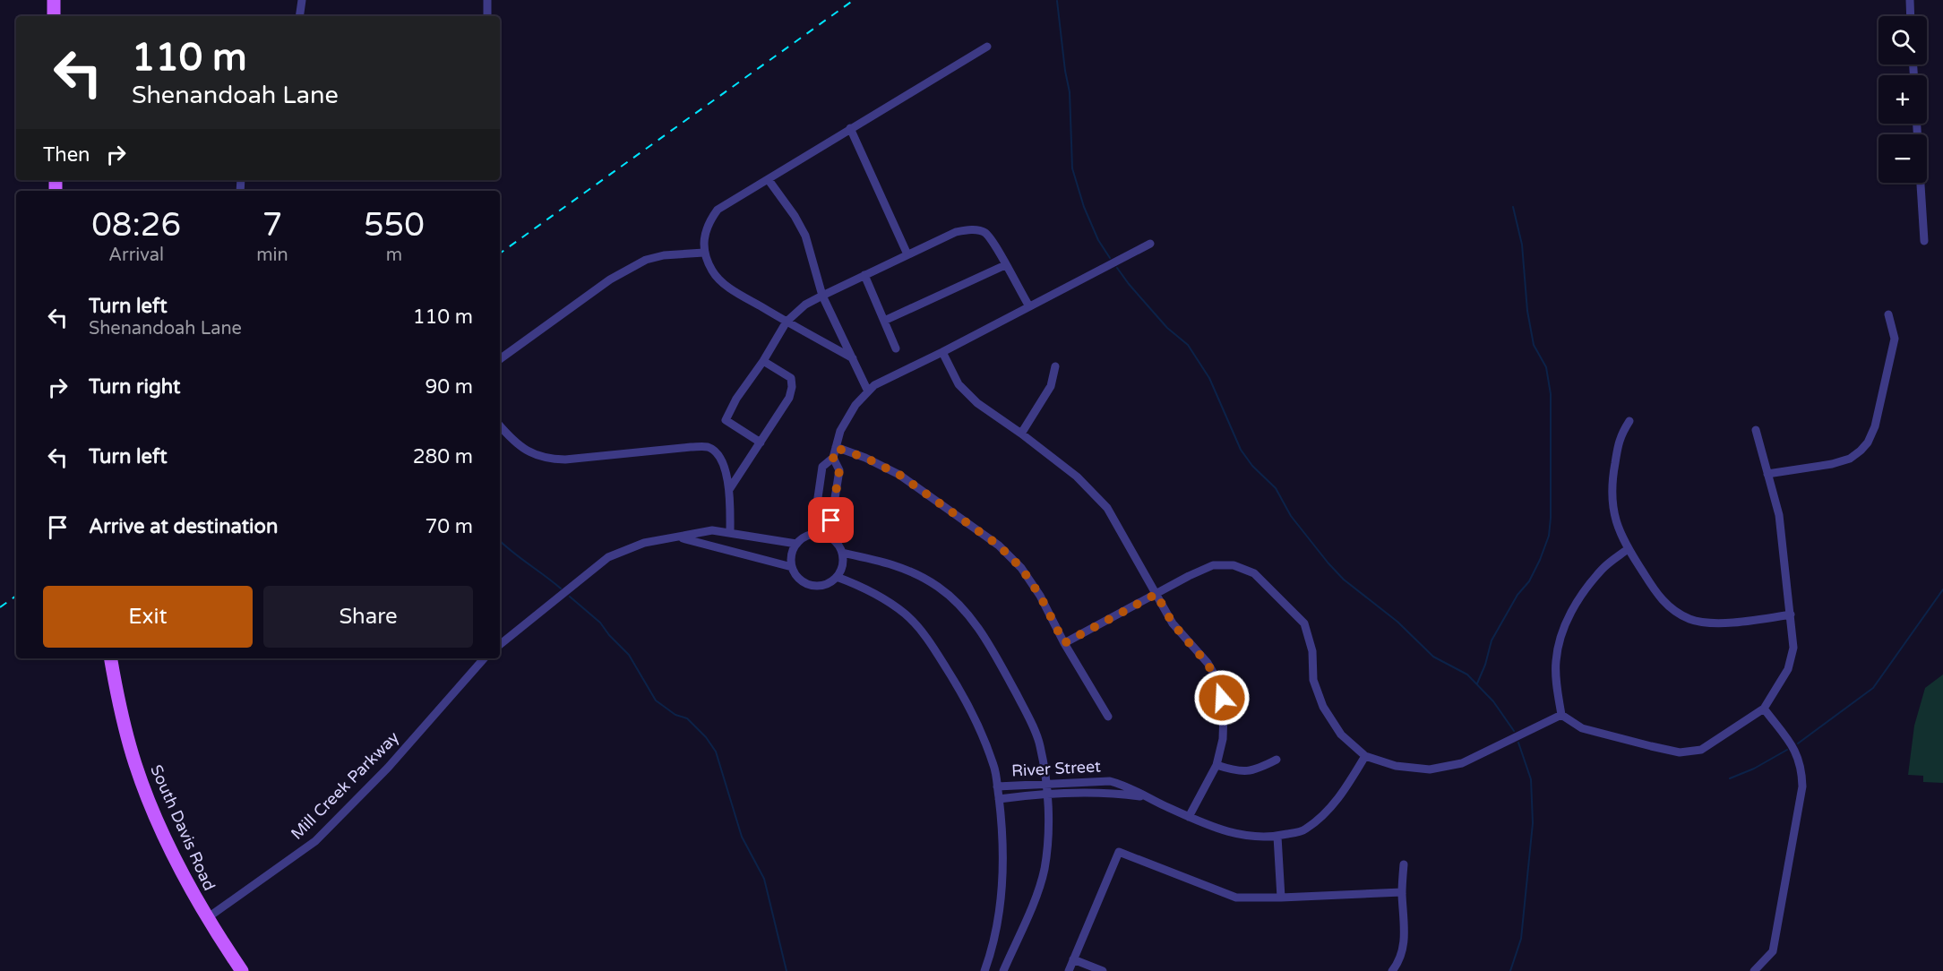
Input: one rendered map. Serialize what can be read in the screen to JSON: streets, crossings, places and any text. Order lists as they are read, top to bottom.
{
  "streets": {
    "main road": ["South Davis Road"],
    "street": ["River Street", "Mill Creek Parkway"]
  },
  "crossings": [
    ["Mill Creek Parkway", "South Davis Road"]
  ],
  "page": {
    "map_buttons": ["+", "−"],
    "turn": ["110 m", "Shenandoah Lane"],
    "then": "Then",
    "eta": [
      "08:26",
      "Arrival",
      "7",
      "min",
      "550",
      "m"
    ],
    "list": [
      {
        "name": "Turn left",
        "note": "Shenandoah Lane",
        "value": "110 m"
      },
      {
        "name": "Turn right",
        "value": "90 m"
      },
      {
        "name": "Turn left",
        "value": "280 m"
      },
      {
        "name": "Arrive at destination",
        "value": "70 m"
      }
    ],
    "buttons": ["Exit", "Share"]
  }
}
